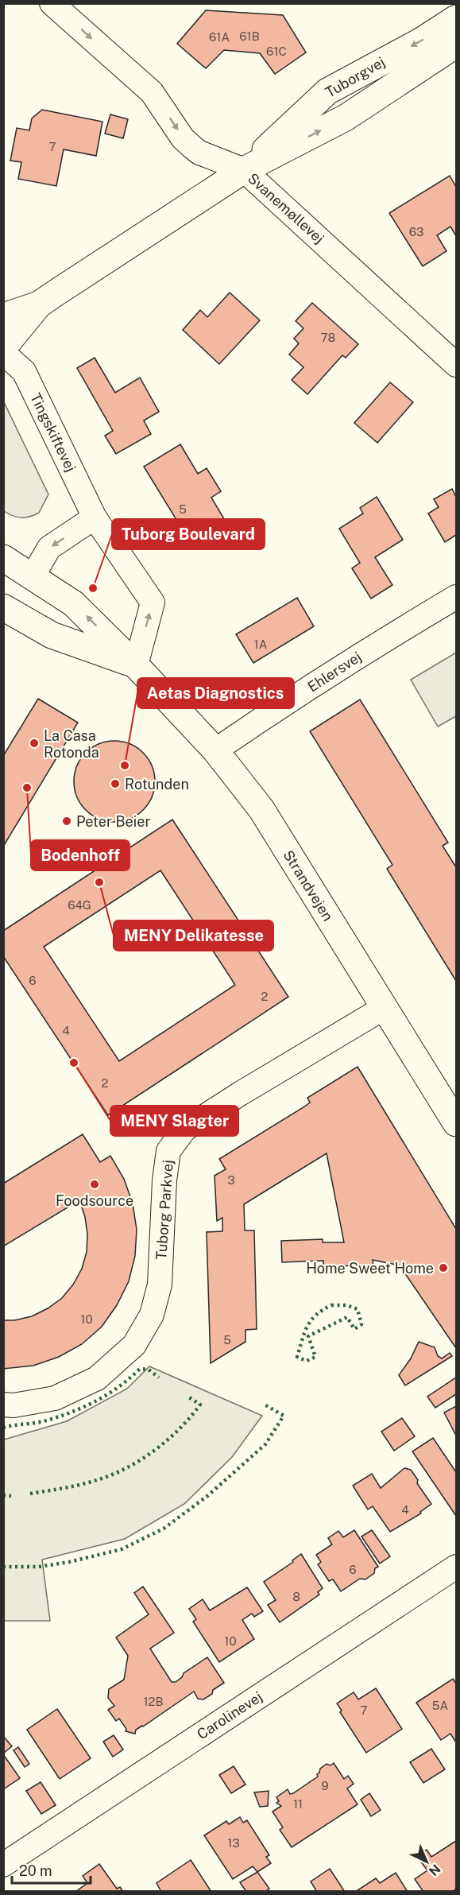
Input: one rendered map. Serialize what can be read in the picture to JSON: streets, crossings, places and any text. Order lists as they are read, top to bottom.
{
  "streets": {
    "main road": ["Tuborgvej", "Strandvejen"],
    "street": [
      "Svanemøllevej",
      "Tingskiftevej",
      "Ehlersvej",
      "Tuborg Parkvej",
      "Carolinevej"
    ]
  },
  "crossings": [
    ["Tuborgvej", "Svanemøllevej"],
    ["Tingskiftevej", "Strandvejen"],
    ["Ehlersvej", "Strandvejen"],
    ["Strandvejen", "Tuborg Parkvej"]
  ],
  "one_way": ["Svanemøllevej", "Tingskiftevej"],
  "places": [
    "Tuborg Boulevard",
    "La Casa Rotonda",
    "Aetas Diagnostics",
    "Rotunden",
    "Bodenhoff",
    "Peter Beier",
    "MENY Delikatesse",
    "MENY Slagter",
    "Foodsource",
    "Home Sweet Home"
  ],
  "house_numbers": [
    "61B",
    "61A",
    "61C",
    "7",
    "63",
    "78",
    "5",
    "1A",
    "64G",
    "6",
    "2",
    "4",
    "2",
    "3",
    "10",
    "5",
    "4",
    "6",
    "8",
    "10",
    "12B",
    "5A",
    "7",
    "9",
    "11",
    "13"
  ],
  "scale_bar": "20 m",
  "north": "bottom right"
}
